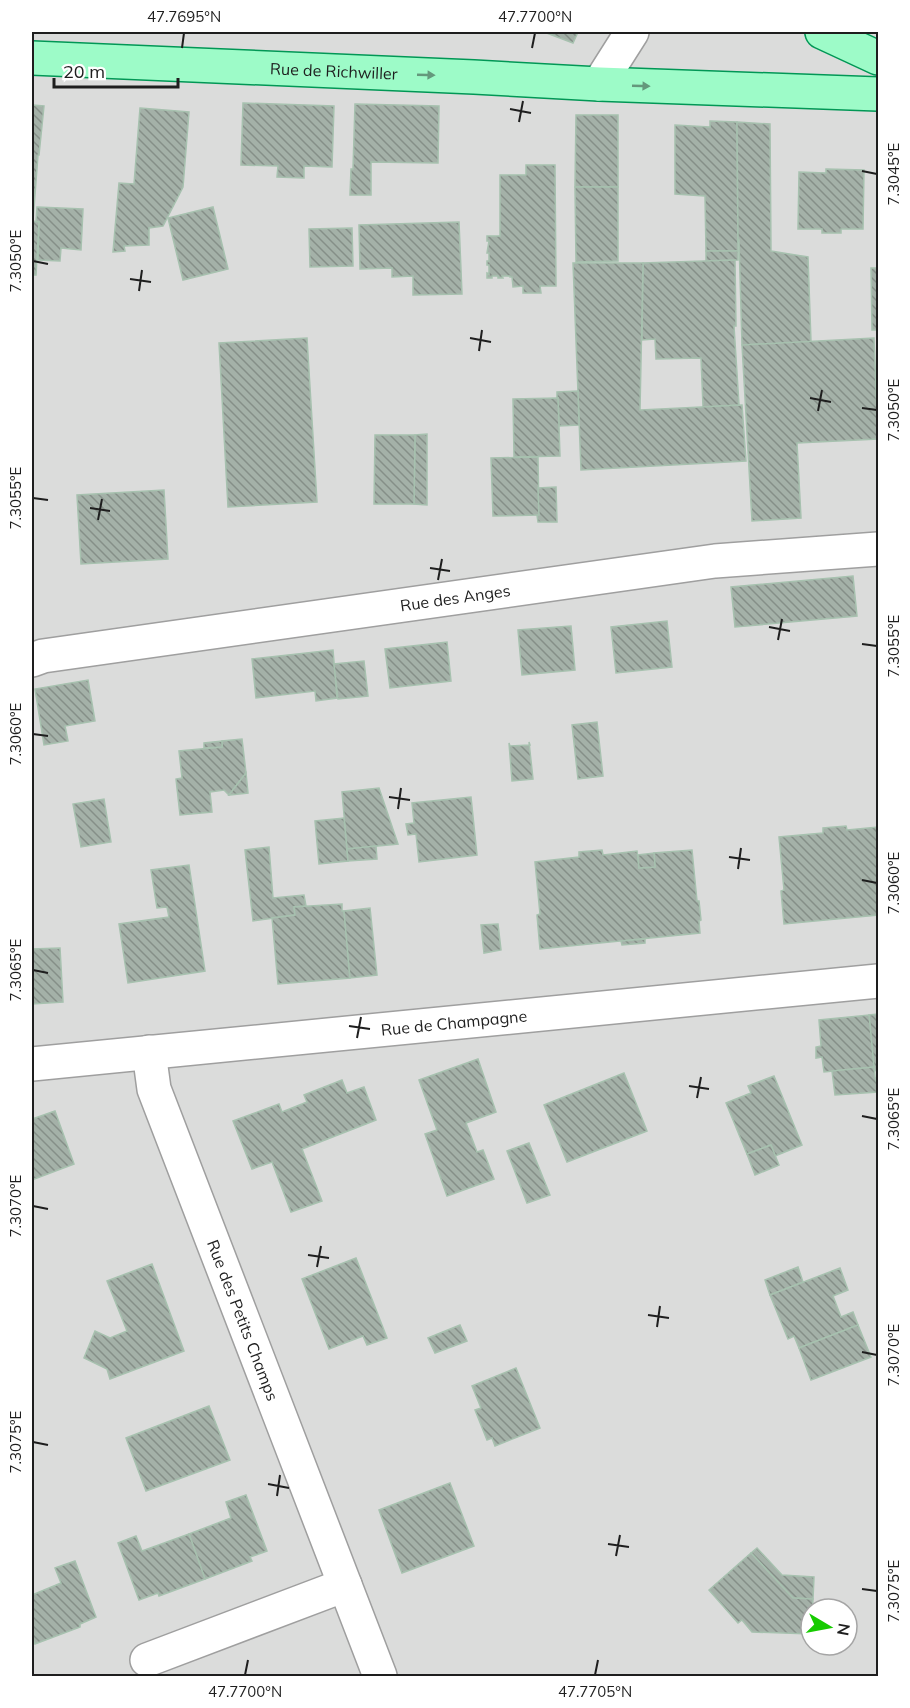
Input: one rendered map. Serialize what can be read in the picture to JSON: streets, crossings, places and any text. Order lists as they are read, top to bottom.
{
  "streets": {
    "main road": ["Rue de Richwiller"],
    "street": ["Rue des Anges", "Rue de Champagne", "Rue des Petits Champs"]
  },
  "crossings": [
    ["Rue de Champagne", "Rue des Petits Champs"]
  ],
  "one_way": ["Rue de Richwiller"],
  "scale_bar": "20 m",
  "north": "right",
  "coordinates": [
    "47.7695°N",
    "47.7700°N",
    "7.3045°E",
    "7.3050°E",
    "7.3055°E",
    "7.3060°E",
    "7.3065°E",
    "7.3070°E",
    "7.3075°E",
    "47.7705°N"
  ]
}
